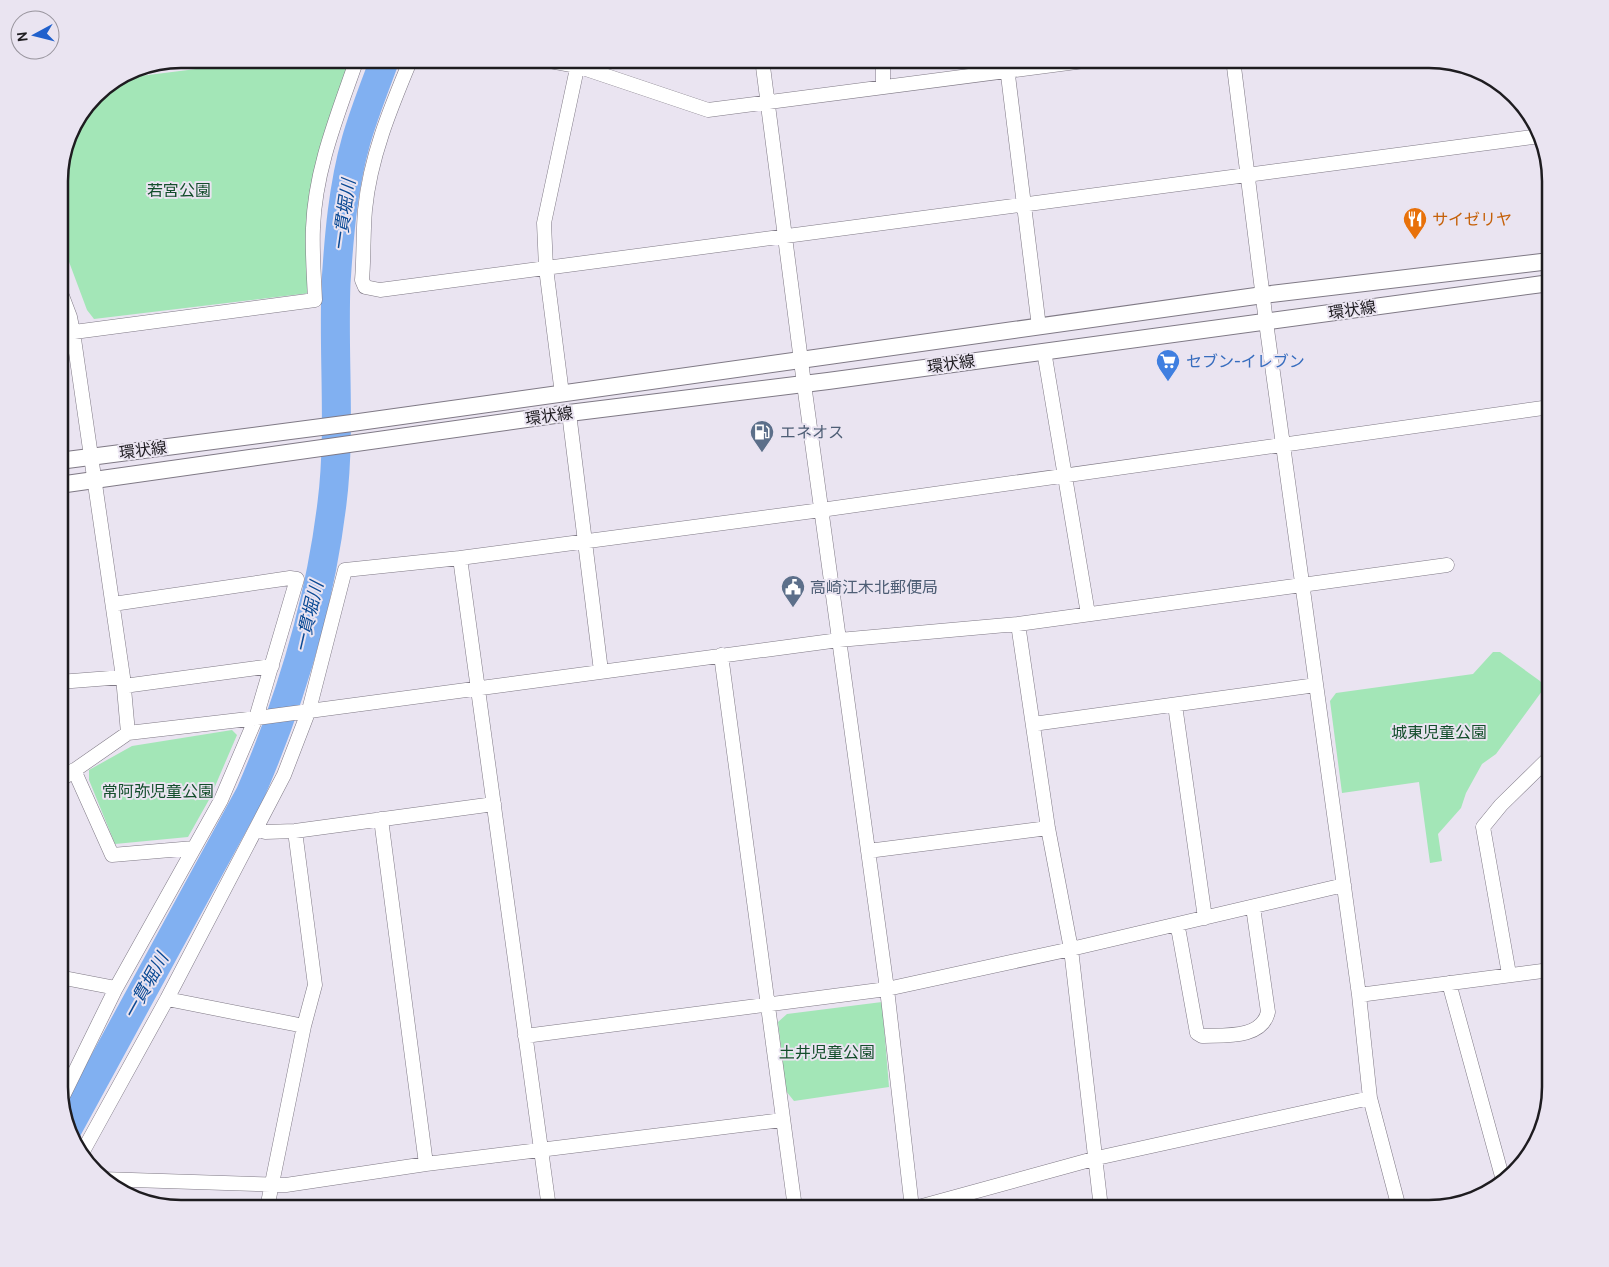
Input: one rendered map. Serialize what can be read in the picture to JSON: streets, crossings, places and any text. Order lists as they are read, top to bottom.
{
  "streets": {
    "street": ["環状線"]
  },
  "water": ["一貫堀川"],
  "parks": [
    "若宮公園",
    "城東児童公園",
    "常阿弥児童公園",
    "土井児童公園"
  ],
  "places": {
    "restaurant": ["サイゼリヤ"],
    "supermarket": ["セブン-イレブン"],
    "fuel station": ["エネオス"],
    "public building": ["高崎江木北郵便局"]
  },
  "north": "left"
}
